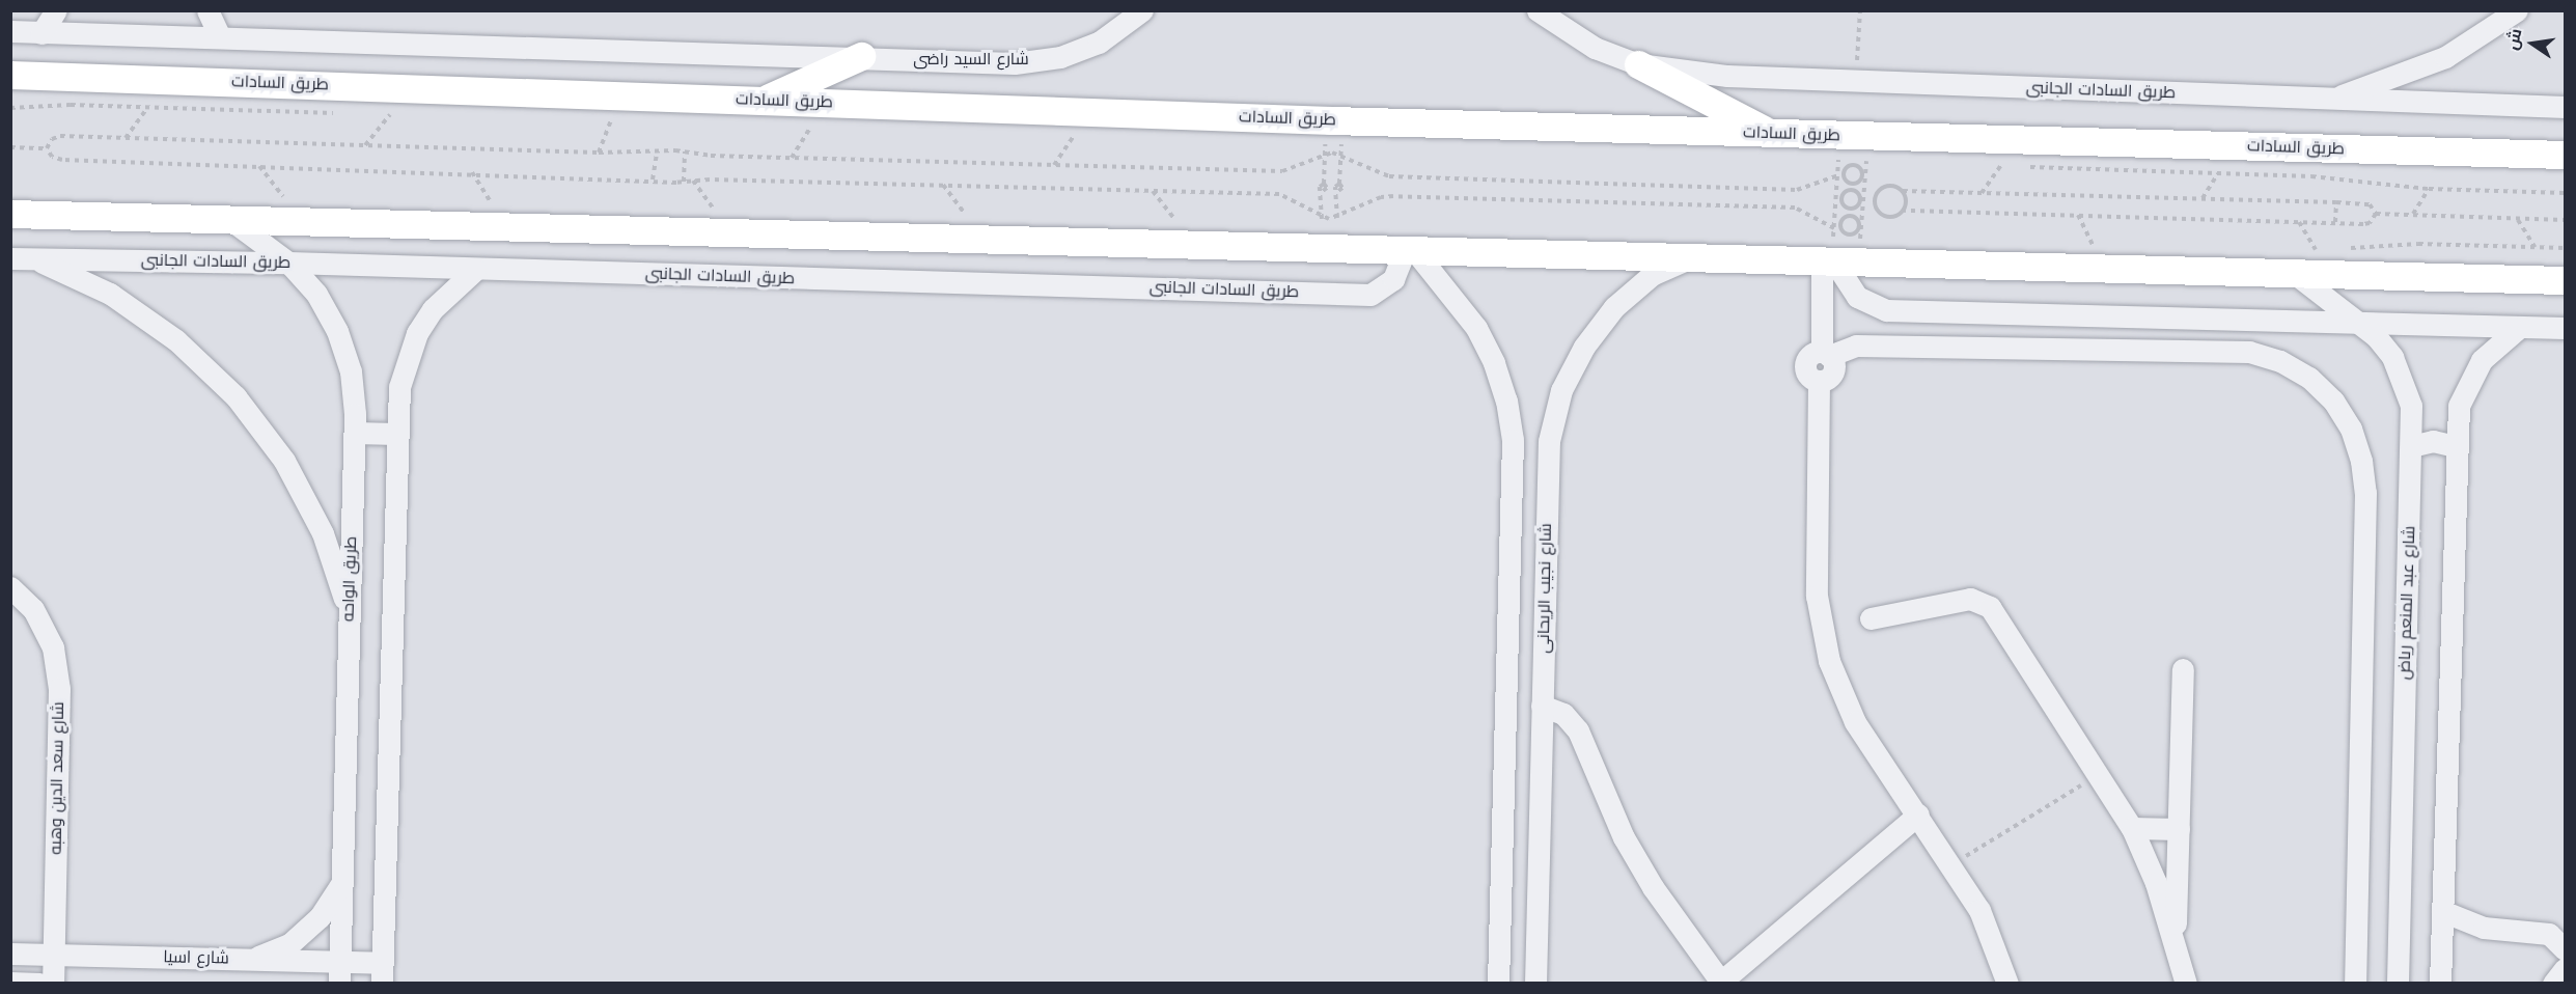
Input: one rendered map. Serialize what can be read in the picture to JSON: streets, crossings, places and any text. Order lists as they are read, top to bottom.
{
  "streets": {
    "main road": ["طريق السادات"],
    "street": [
      "شارع السيد راضى",
      "طريق السادات الجانبى",
      "طريق الواحه",
      "شارع نجيب الريحانى",
      "شارع عبد المنعم رياض",
      "شارع سعد الدين وهبه",
      "شارع اسيا"
    ]
  },
  "crossings": [
    ["طريق السادات الجانبى", "طريق الواحه"],
    ["طريق السادات الجانبى", "شارع نجيب الريحانى"],
    ["طريق الواحه", "شارع اسيا"],
    ["شارع سعد الدين وهبه", "شارع اسيا"]
  ],
  "north": "left"
}
